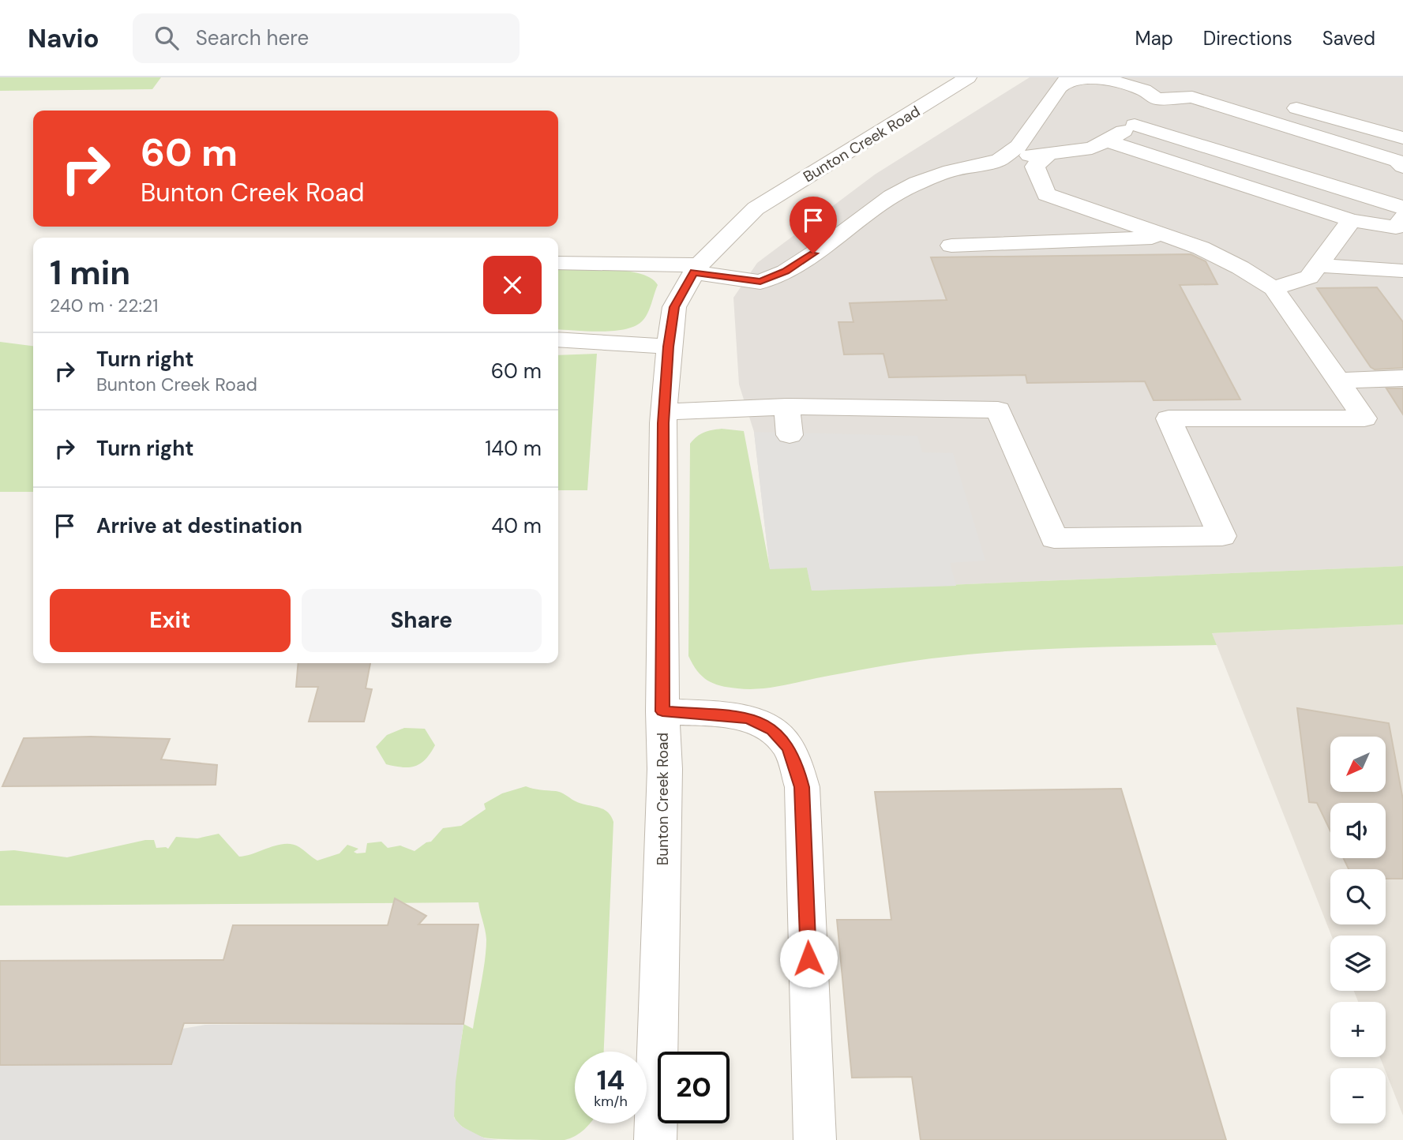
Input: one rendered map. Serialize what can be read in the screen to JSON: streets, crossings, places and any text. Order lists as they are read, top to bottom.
{
  "streets": {
    "street": ["Bunton Creek Road"]
  },
  "north": "bottom left",
  "page": {
    "header": "Navio",
    "search": "Search here",
    "nav": ["Map", "Directions", "Saved"],
    "turn": ["60 m", "Bunton Creek Road"],
    "heading": ["1 min", "240 m · 22:21"],
    "list": [
      {
        "name": "Turn right",
        "note": "Bunton Creek Road",
        "value": "60 m"
      },
      {
        "name": "Turn right",
        "value": "140 m"
      },
      {
        "name": "Arrive at destination",
        "value": "40 m"
      }
    ],
    "buttons": ["Exit", "Share"],
    "map_buttons": ["+", "−"],
    "speed": "14 km/h",
    "limit": "20"
  }
}
